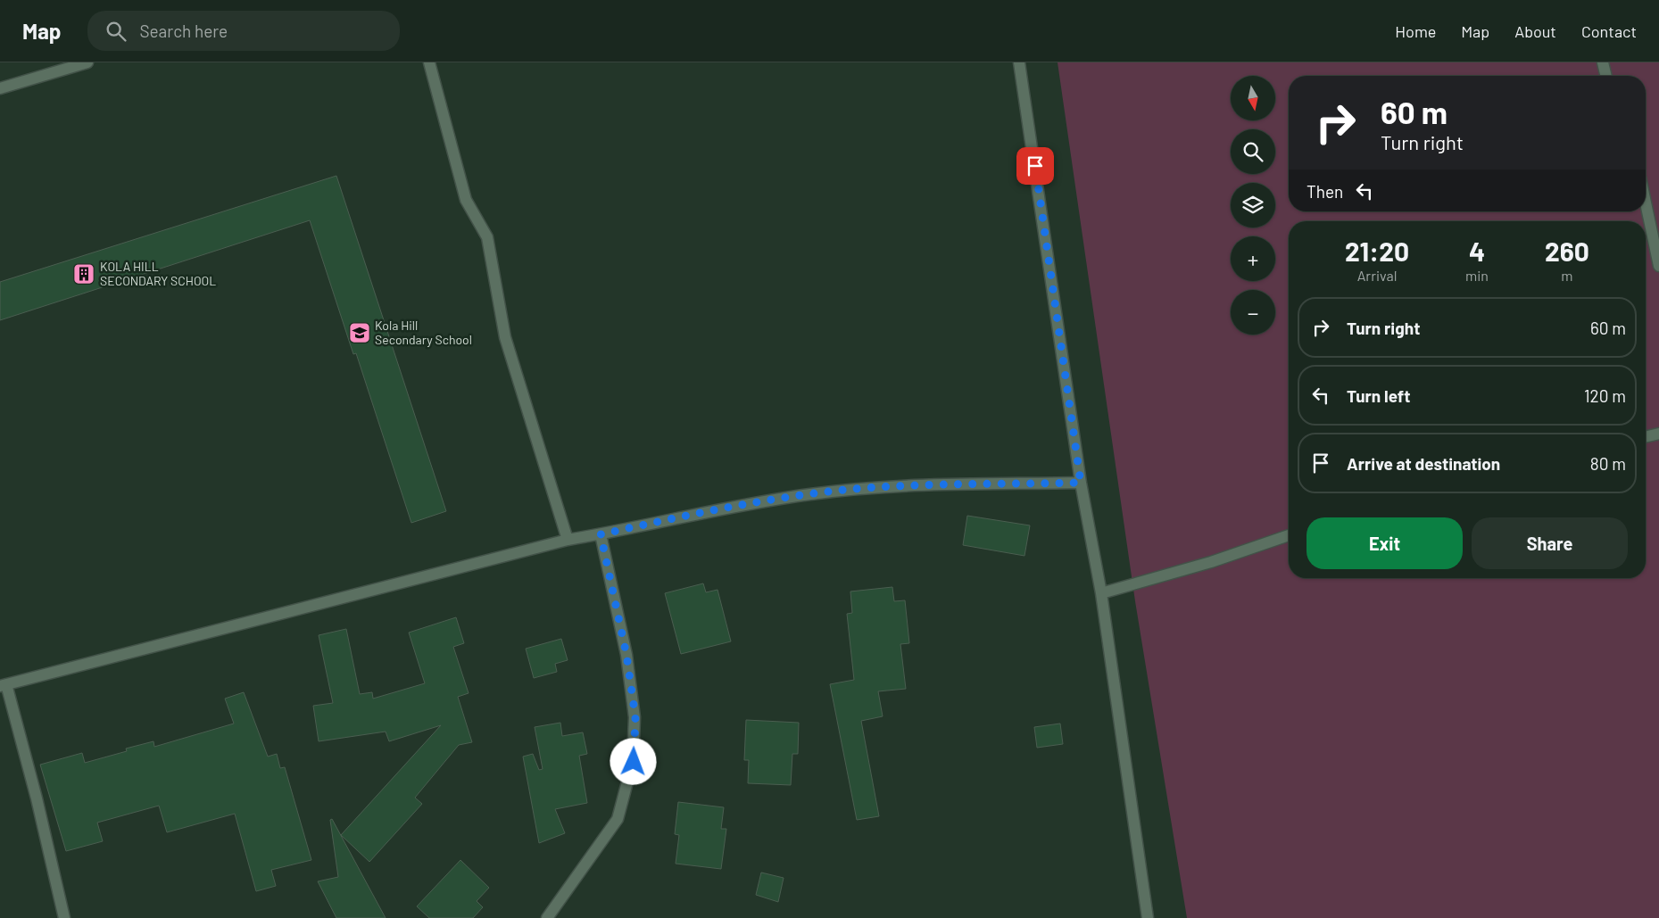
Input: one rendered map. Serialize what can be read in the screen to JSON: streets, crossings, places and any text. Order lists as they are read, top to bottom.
{
  "places": {
    "building": ["KOLA HILL SECONDARY SCHOOL"],
    "school or university": ["Kola Hill Secondary School"]
  },
  "north": "bottom",
  "page": {
    "header": "Map",
    "search": "Search here",
    "nav": [
      "Home",
      "Map",
      "About",
      "Contact"
    ],
    "map_buttons": ["+", "−"],
    "turn": ["60 m", "Turn right"],
    "then": "Then",
    "eta": [
      "21:20",
      "Arrival",
      "4",
      "min",
      "260",
      "m"
    ],
    "list": [
      {
        "name": "Turn right",
        "value": "60 m"
      },
      {
        "name": "Turn left",
        "value": "120 m"
      },
      {
        "name": "Arrive at destination",
        "value": "80 m"
      }
    ],
    "buttons": ["Exit", "Share"]
  }
}
